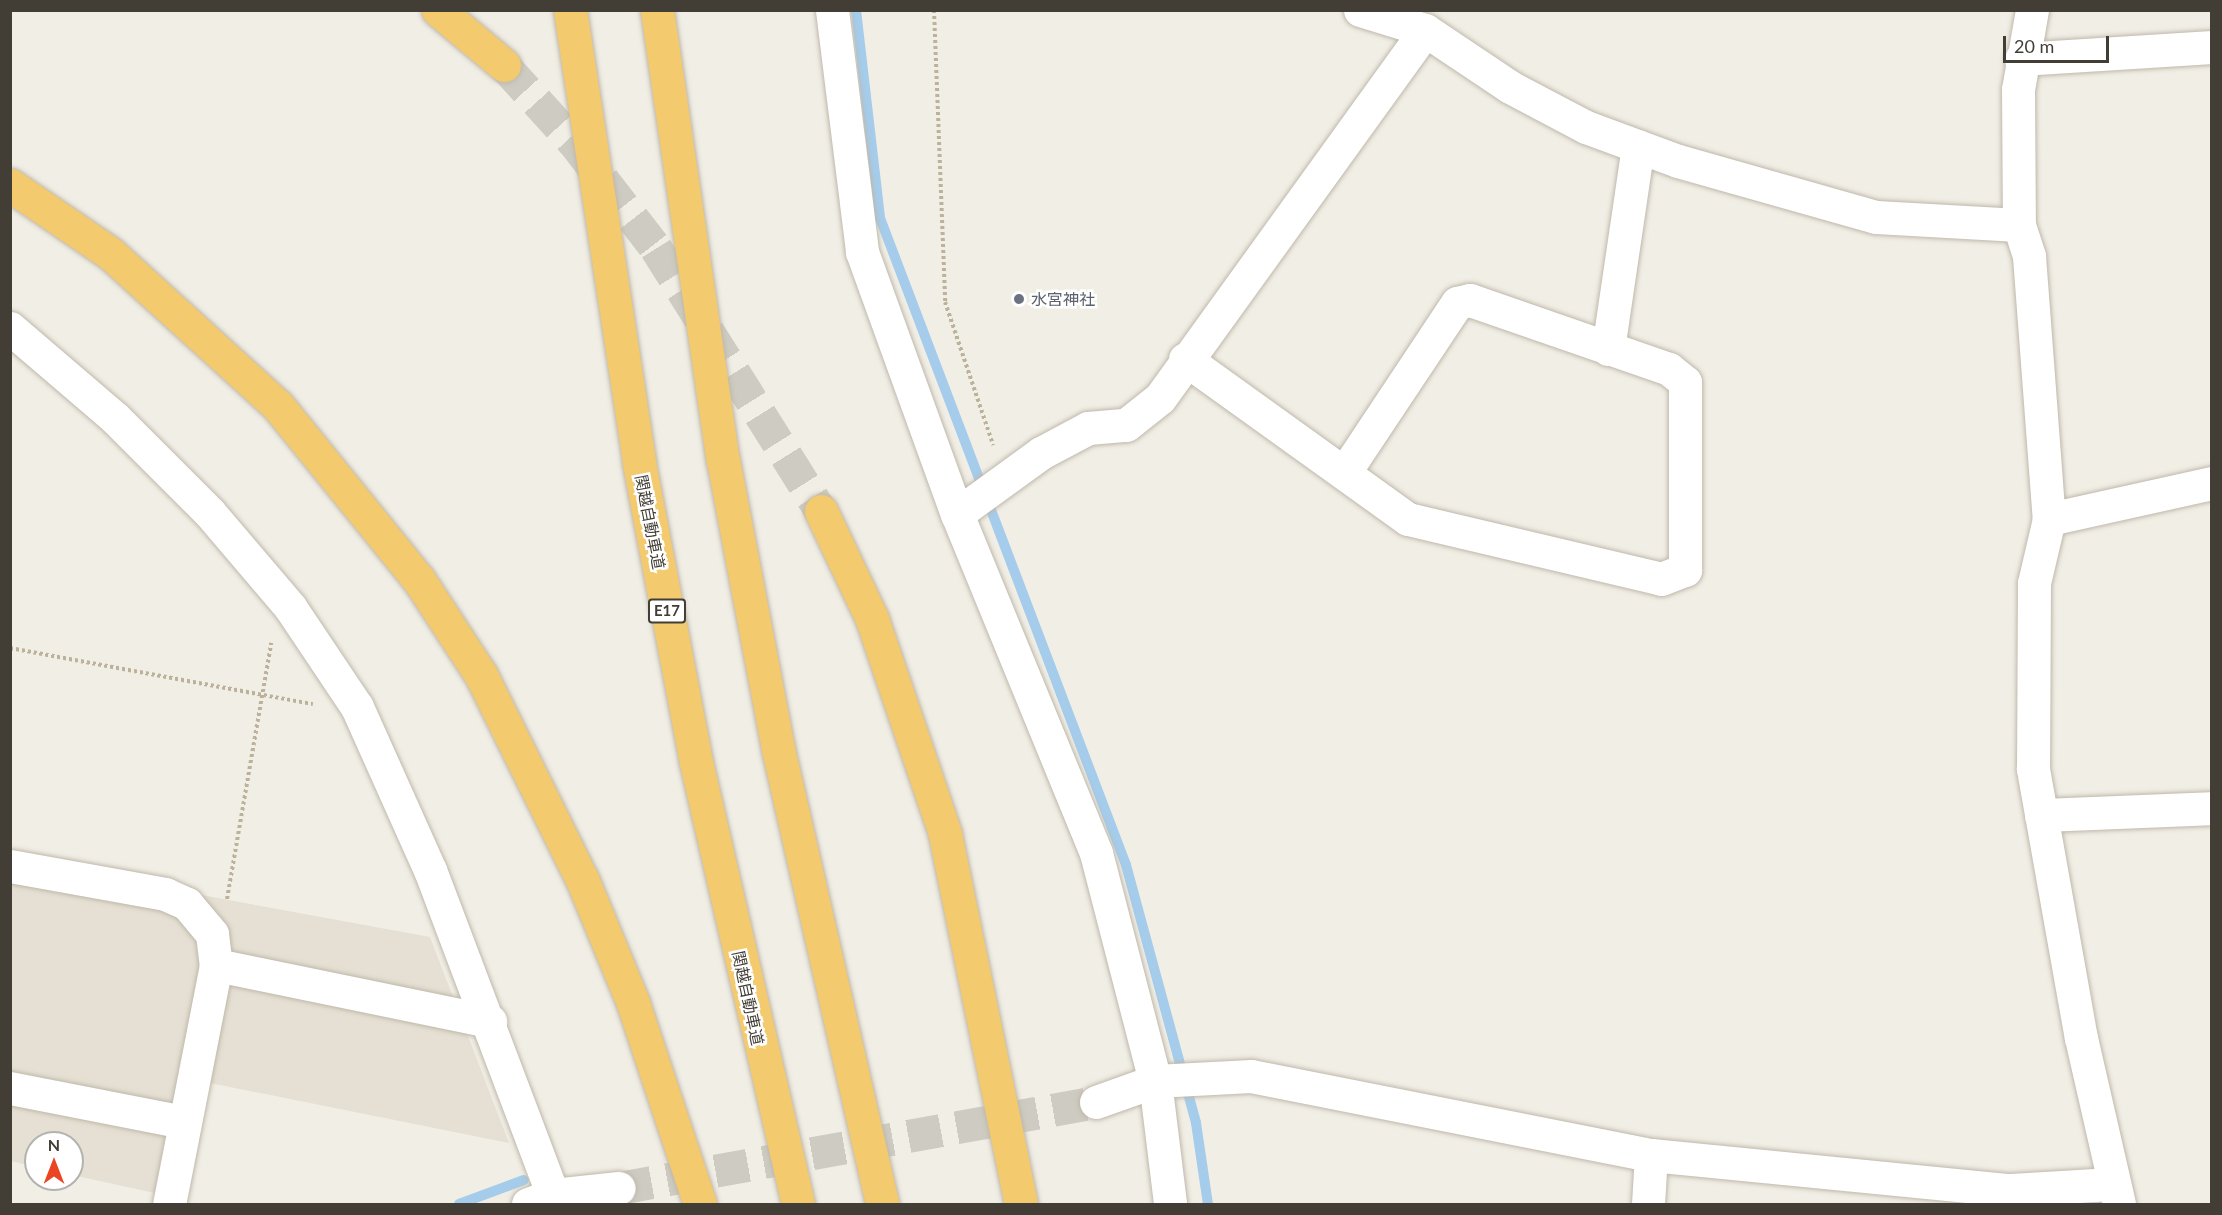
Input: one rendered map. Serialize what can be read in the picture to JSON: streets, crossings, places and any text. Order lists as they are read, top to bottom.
{
  "streets": {
    "highway": ["関越自動車道", "E17"]
  },
  "places": ["水宮神社"],
  "scale_bar": "20 m",
  "north": "top"
}
